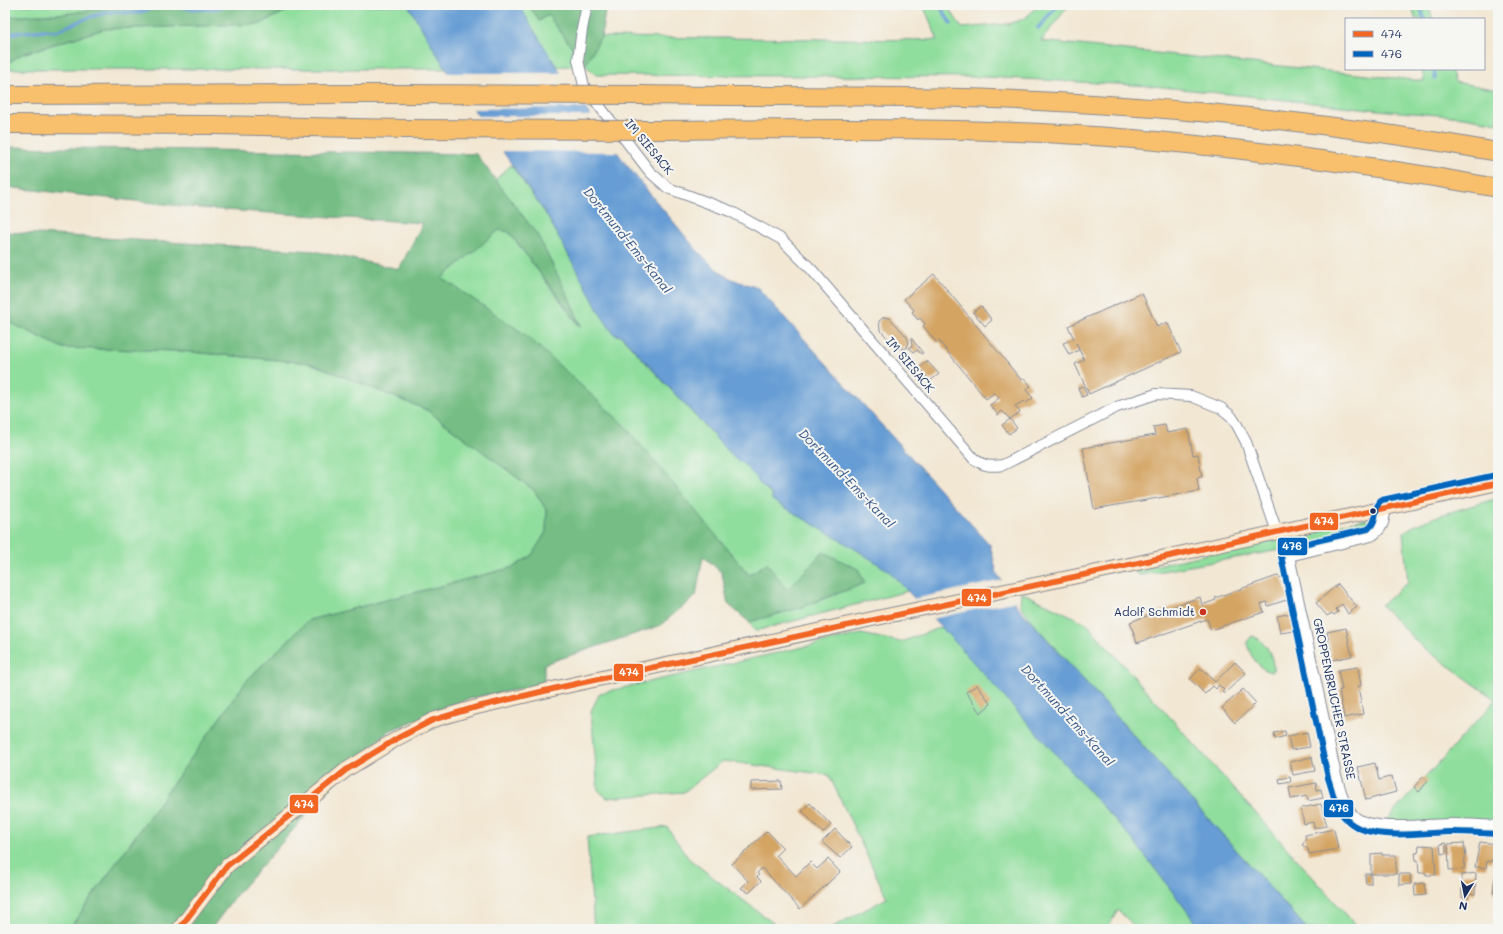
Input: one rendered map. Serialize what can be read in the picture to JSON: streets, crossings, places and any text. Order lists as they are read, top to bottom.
{
  "streets": {
    "street": ["IM SIESACK", "GROPPENBRUCHER STRASSE"]
  },
  "water": ["Dortmund-Ems-Kanal"],
  "places": ["Adolf Schmidt"],
  "lines": ["transit line 476", "transit line 474"],
  "legend": ["474", "476"],
  "north": "bottom"
}
